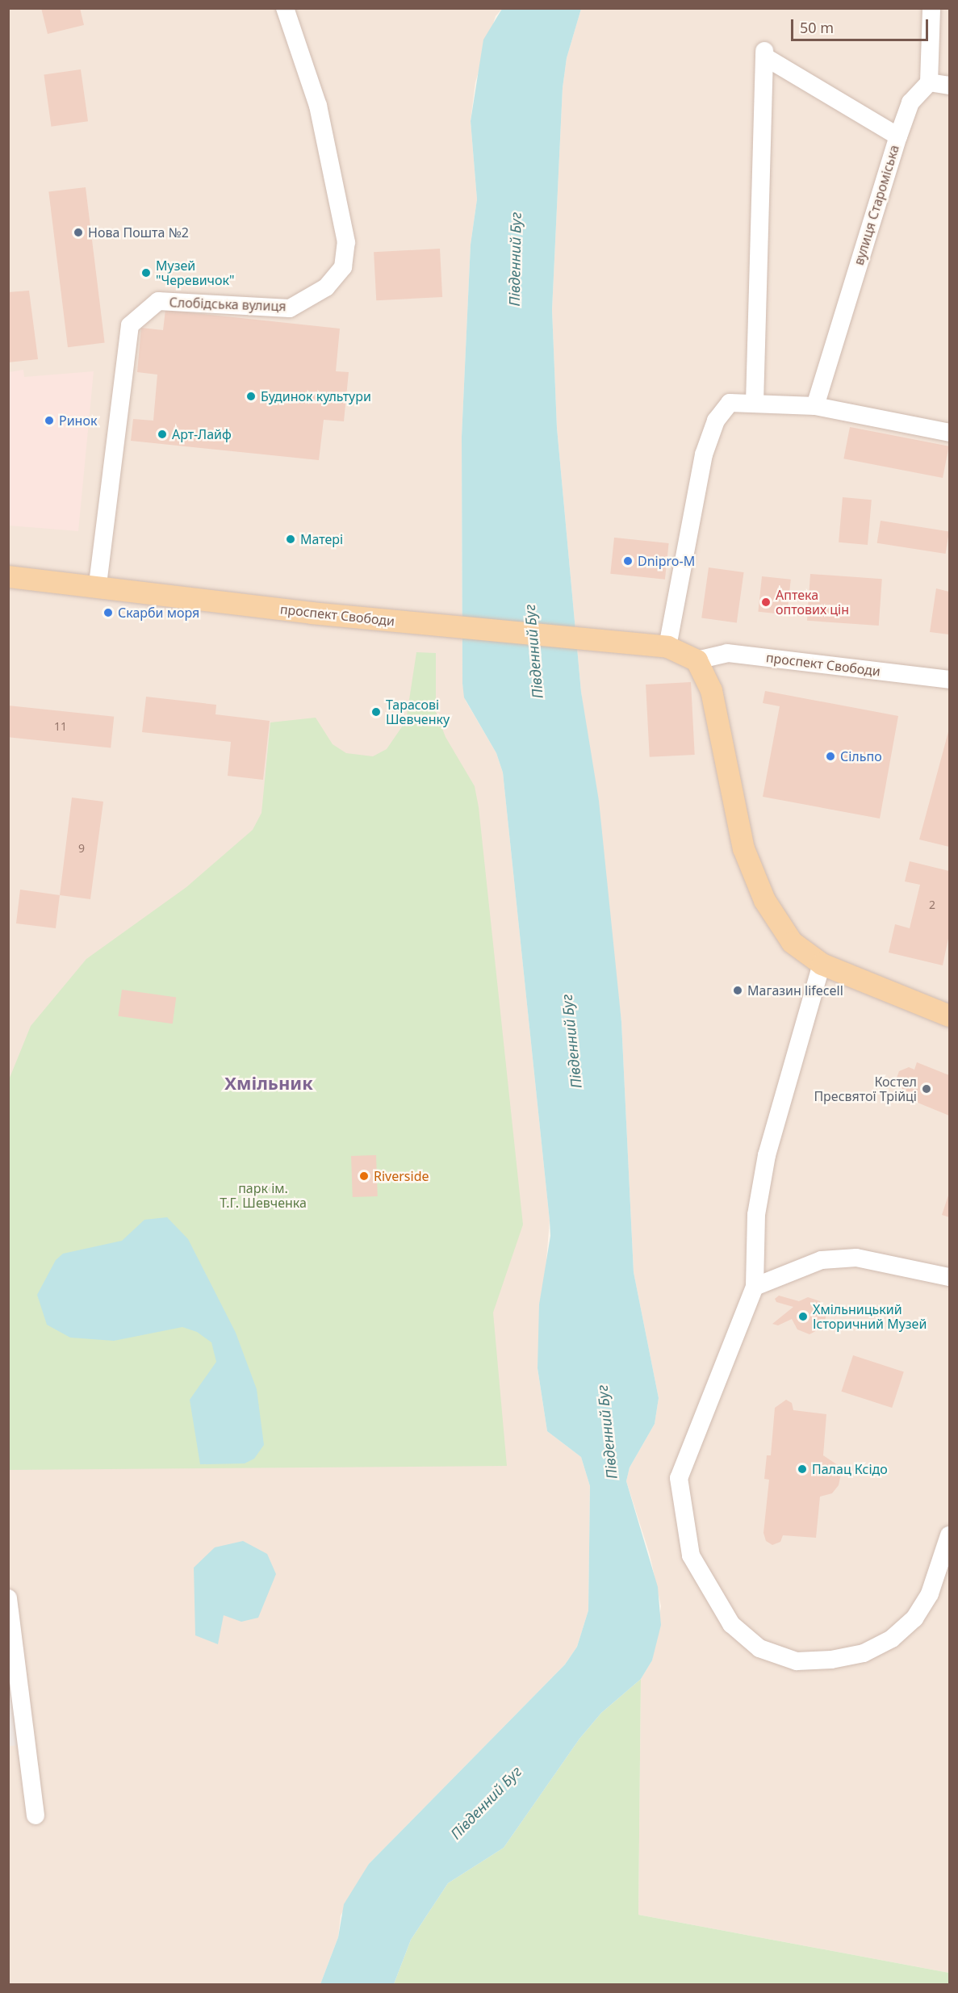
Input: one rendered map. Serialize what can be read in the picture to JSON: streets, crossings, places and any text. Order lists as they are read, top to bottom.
{
  "streets": {
    "main road": ["проспект Свободи"],
    "street": ["вулиця Староміська", "Слобідська вулиця"]
  },
  "crossings": [
    ["Слобідська вулиця", "проспект Свободи"]
  ],
  "districts": ["Хмільник"],
  "water": ["Південний Буг"],
  "parks": ["парк ім. Т.Г. Шевченка"],
  "places": [
    "Нова Пошта №2",
    "Музей \"Черевичок\"",
    "Будинок культури",
    "Ринок",
    "Арт-Лайф",
    "Матері",
    "Dnipro-M",
    "Аптека оптових цін",
    "Скарби моря",
    "Тарасові Шевченку",
    "Сільпо",
    "Магазин lifecell",
    "Костел Пресвятої Трійці",
    "Riverside",
    "Хмільницький Історичний Музей",
    "Палац Ксідо"
  ],
  "house_numbers": ["11", "9", "2"],
  "scale_bar": "50 m"
}
